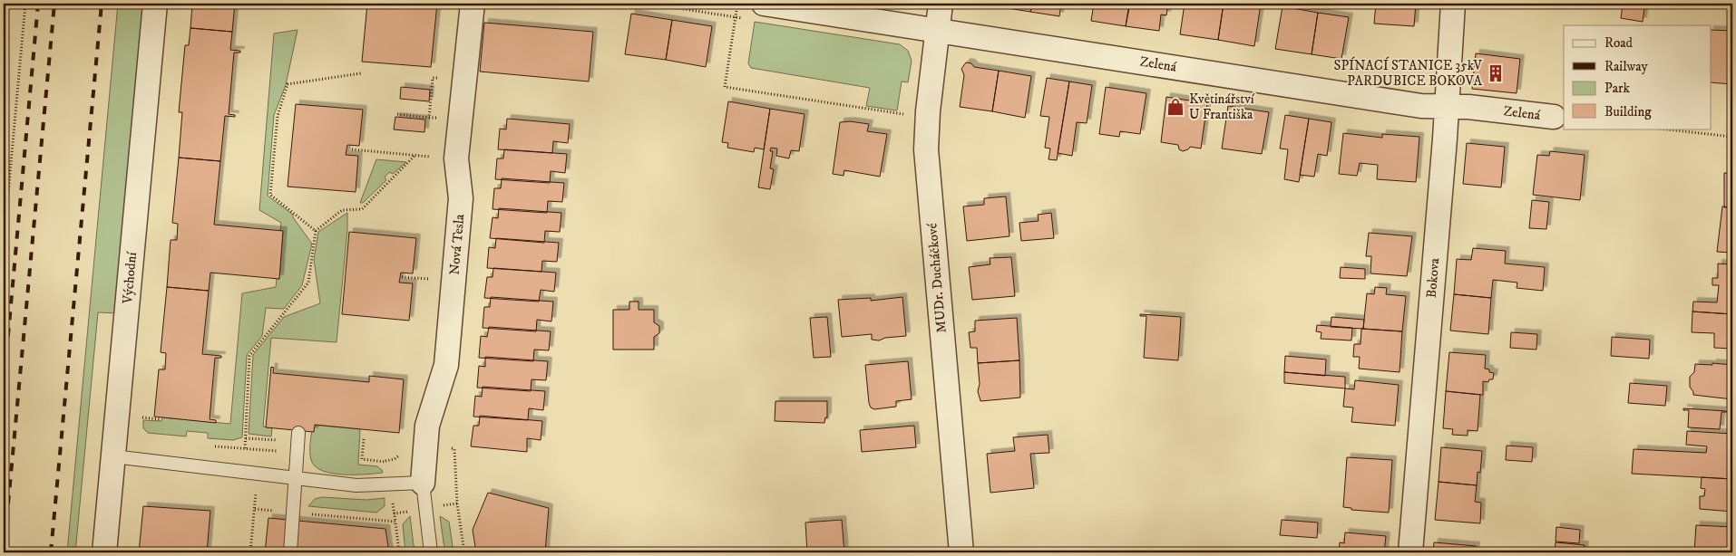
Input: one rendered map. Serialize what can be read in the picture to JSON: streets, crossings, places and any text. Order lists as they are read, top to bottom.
{
  "streets": {
    "street": [
      "Zelená",
      "Nová Tesla",
      "Východní",
      "MUDr. Ducháčkové",
      "Bokova"
    ]
  },
  "crossings": [
    ["Zelená", "MUDr. Ducháčkové"],
    ["Zelená", "Bokova"]
  ],
  "places": {
    "building": ["SPÍNACÍ STANICE 35kV PARDUBICE BOKOVA"],
    "shop": ["Květinářství U Františka"]
  },
  "legend": [
    "Road",
    "Railway",
    "Park",
    "Building"
  ]
}
